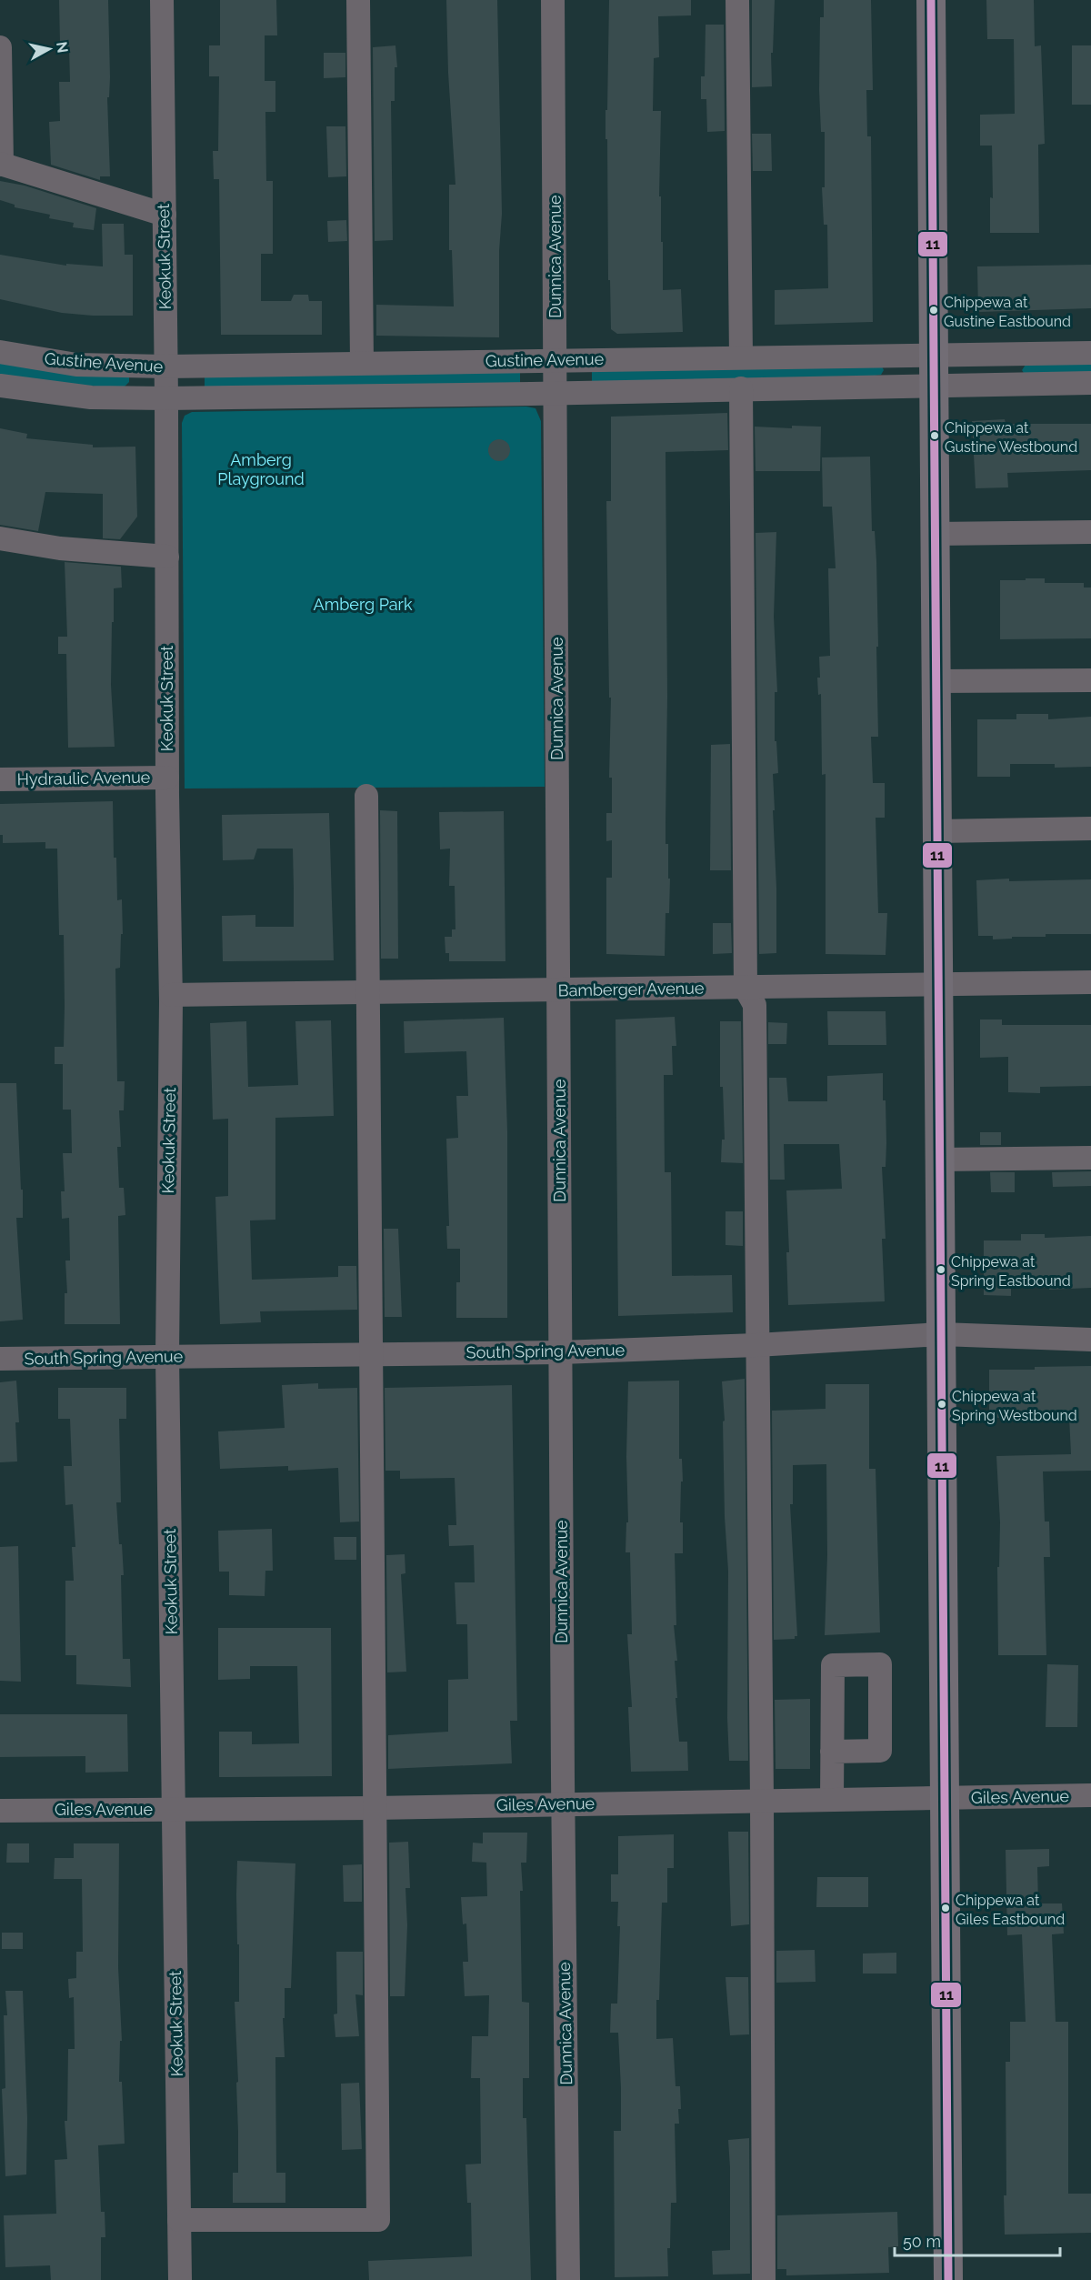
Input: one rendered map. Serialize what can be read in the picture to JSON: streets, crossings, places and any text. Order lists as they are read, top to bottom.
{
  "streets": {
    "street": [
      "Keokuk Street",
      "Dunnica Avenue",
      "Gustine Avenue",
      "Hydraulic Avenue",
      "Bamberger Avenue",
      "South Spring Avenue",
      "Giles Avenue"
    ]
  },
  "crossings": [
    ["Keokuk Street", "Gustine Avenue"],
    ["Keokuk Street", "Hydraulic Avenue"],
    ["Keokuk Street", "Bamberger Avenue"],
    ["Keokuk Street", "South Spring Avenue"],
    ["Keokuk Street", "Giles Avenue"],
    ["Dunnica Avenue", "Gustine Avenue"],
    ["Dunnica Avenue", "Bamberger Avenue"],
    ["Dunnica Avenue", "South Spring Avenue"],
    ["Dunnica Avenue", "Giles Avenue"]
  ],
  "parks": ["Amberg Playground", "Amberg Park"],
  "places": [
    "Chippewa at Gustine Eastbound",
    "Chippewa at Gustine Westbound",
    "Chippewa at Spring Eastbound",
    "Chippewa at Spring Westbound",
    "Chippewa at Giles Eastbound"
  ],
  "lines": ["transit line 11"],
  "scale_bar": "50 m",
  "north": "right"
}
